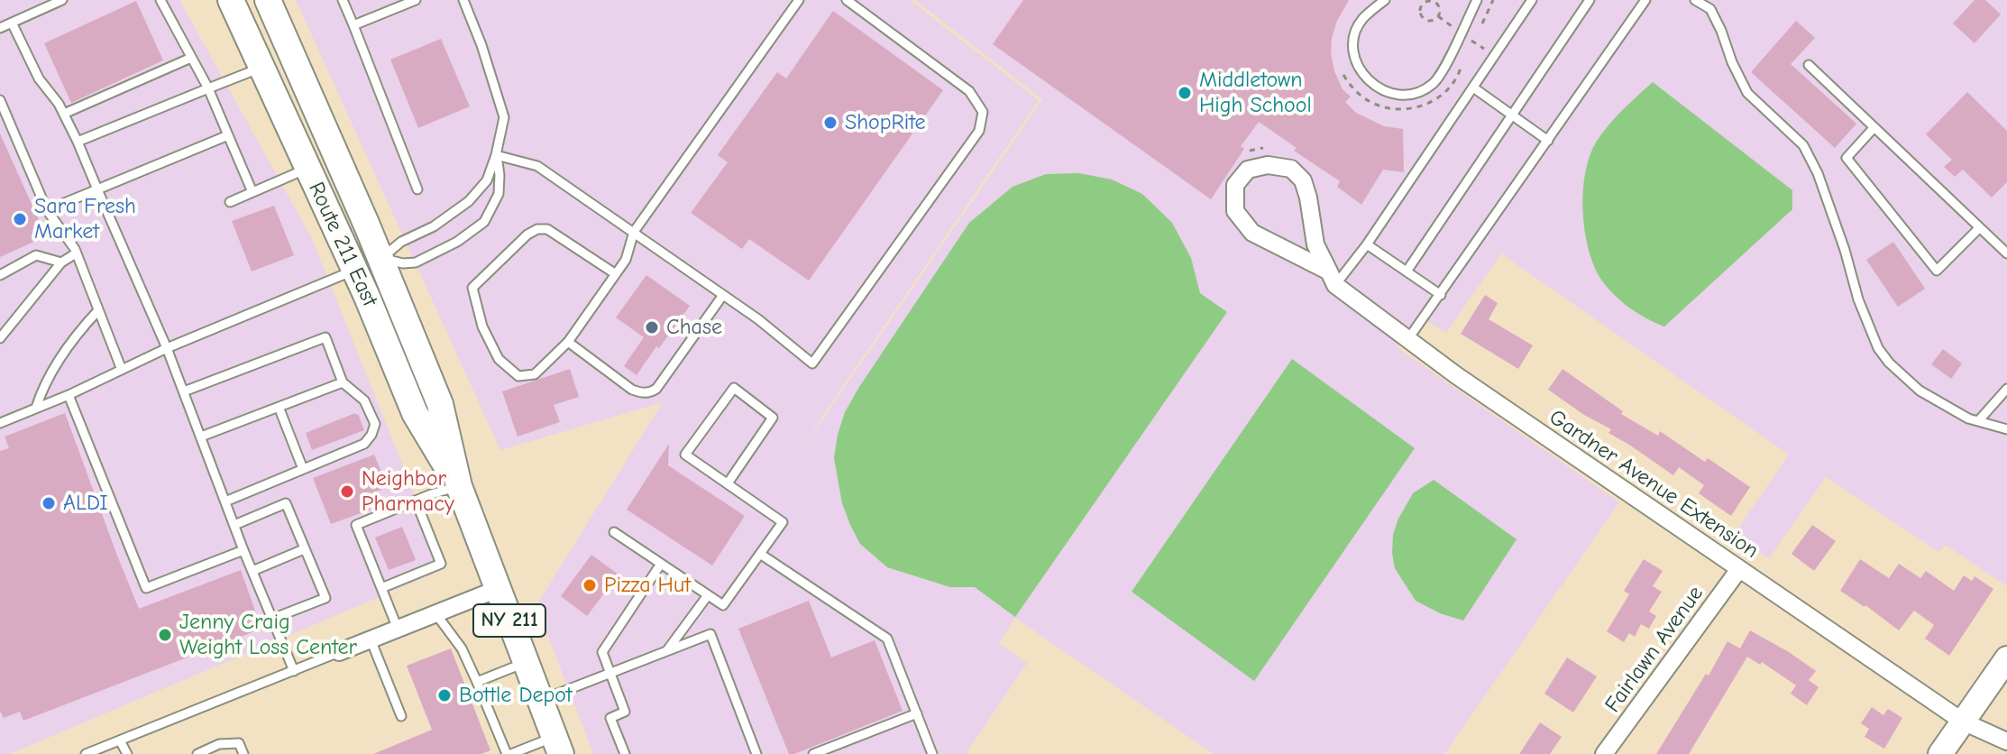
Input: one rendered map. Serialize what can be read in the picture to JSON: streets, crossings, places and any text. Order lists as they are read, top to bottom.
{
  "streets": {
    "main road": ["Route 211 East", "NY 211"],
    "street": ["Gardner Avenue Extension", "Fairlawn Avenue"]
  },
  "crossings": [
    ["Gardner Avenue Extension", "Fairlawn Avenue"]
  ],
  "places": [
    "Middletown High School",
    "ShopRite",
    "Sara Fresh Market",
    "Chase",
    "Neighbor Pharmacy",
    "ALDI",
    "Pizza Hut",
    "Jenny Craig Weight Loss Center",
    "Bottle Depot"
  ]
}
